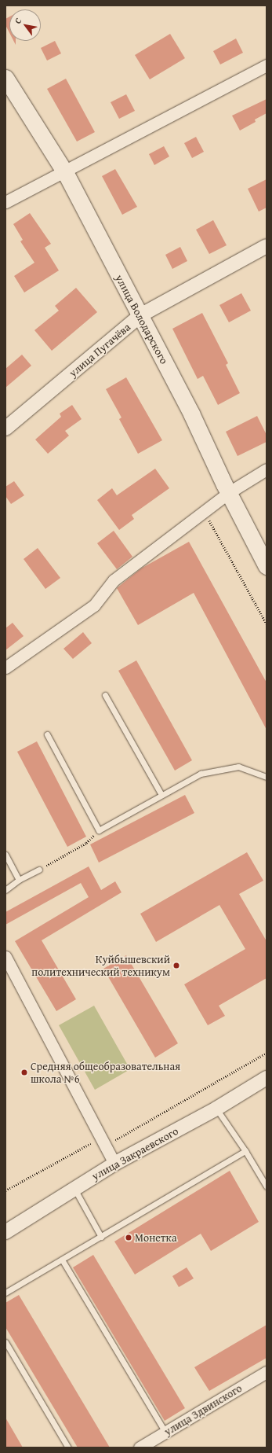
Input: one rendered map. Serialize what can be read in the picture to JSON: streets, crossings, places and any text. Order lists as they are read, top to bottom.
{
  "streets": {
    "main road": ["улица Володарского"],
    "street": ["улица Пугачёва", "улица Закраевского", "улица Здвинского"]
  },
  "crossings": [
    ["улица Володарского", "улица Пугачёва"]
  ],
  "places": ["Куйбышевский политехнический техникум", "Средняя общеобразовательная школа №6", "Монетка"],
  "north": "top left"
}
